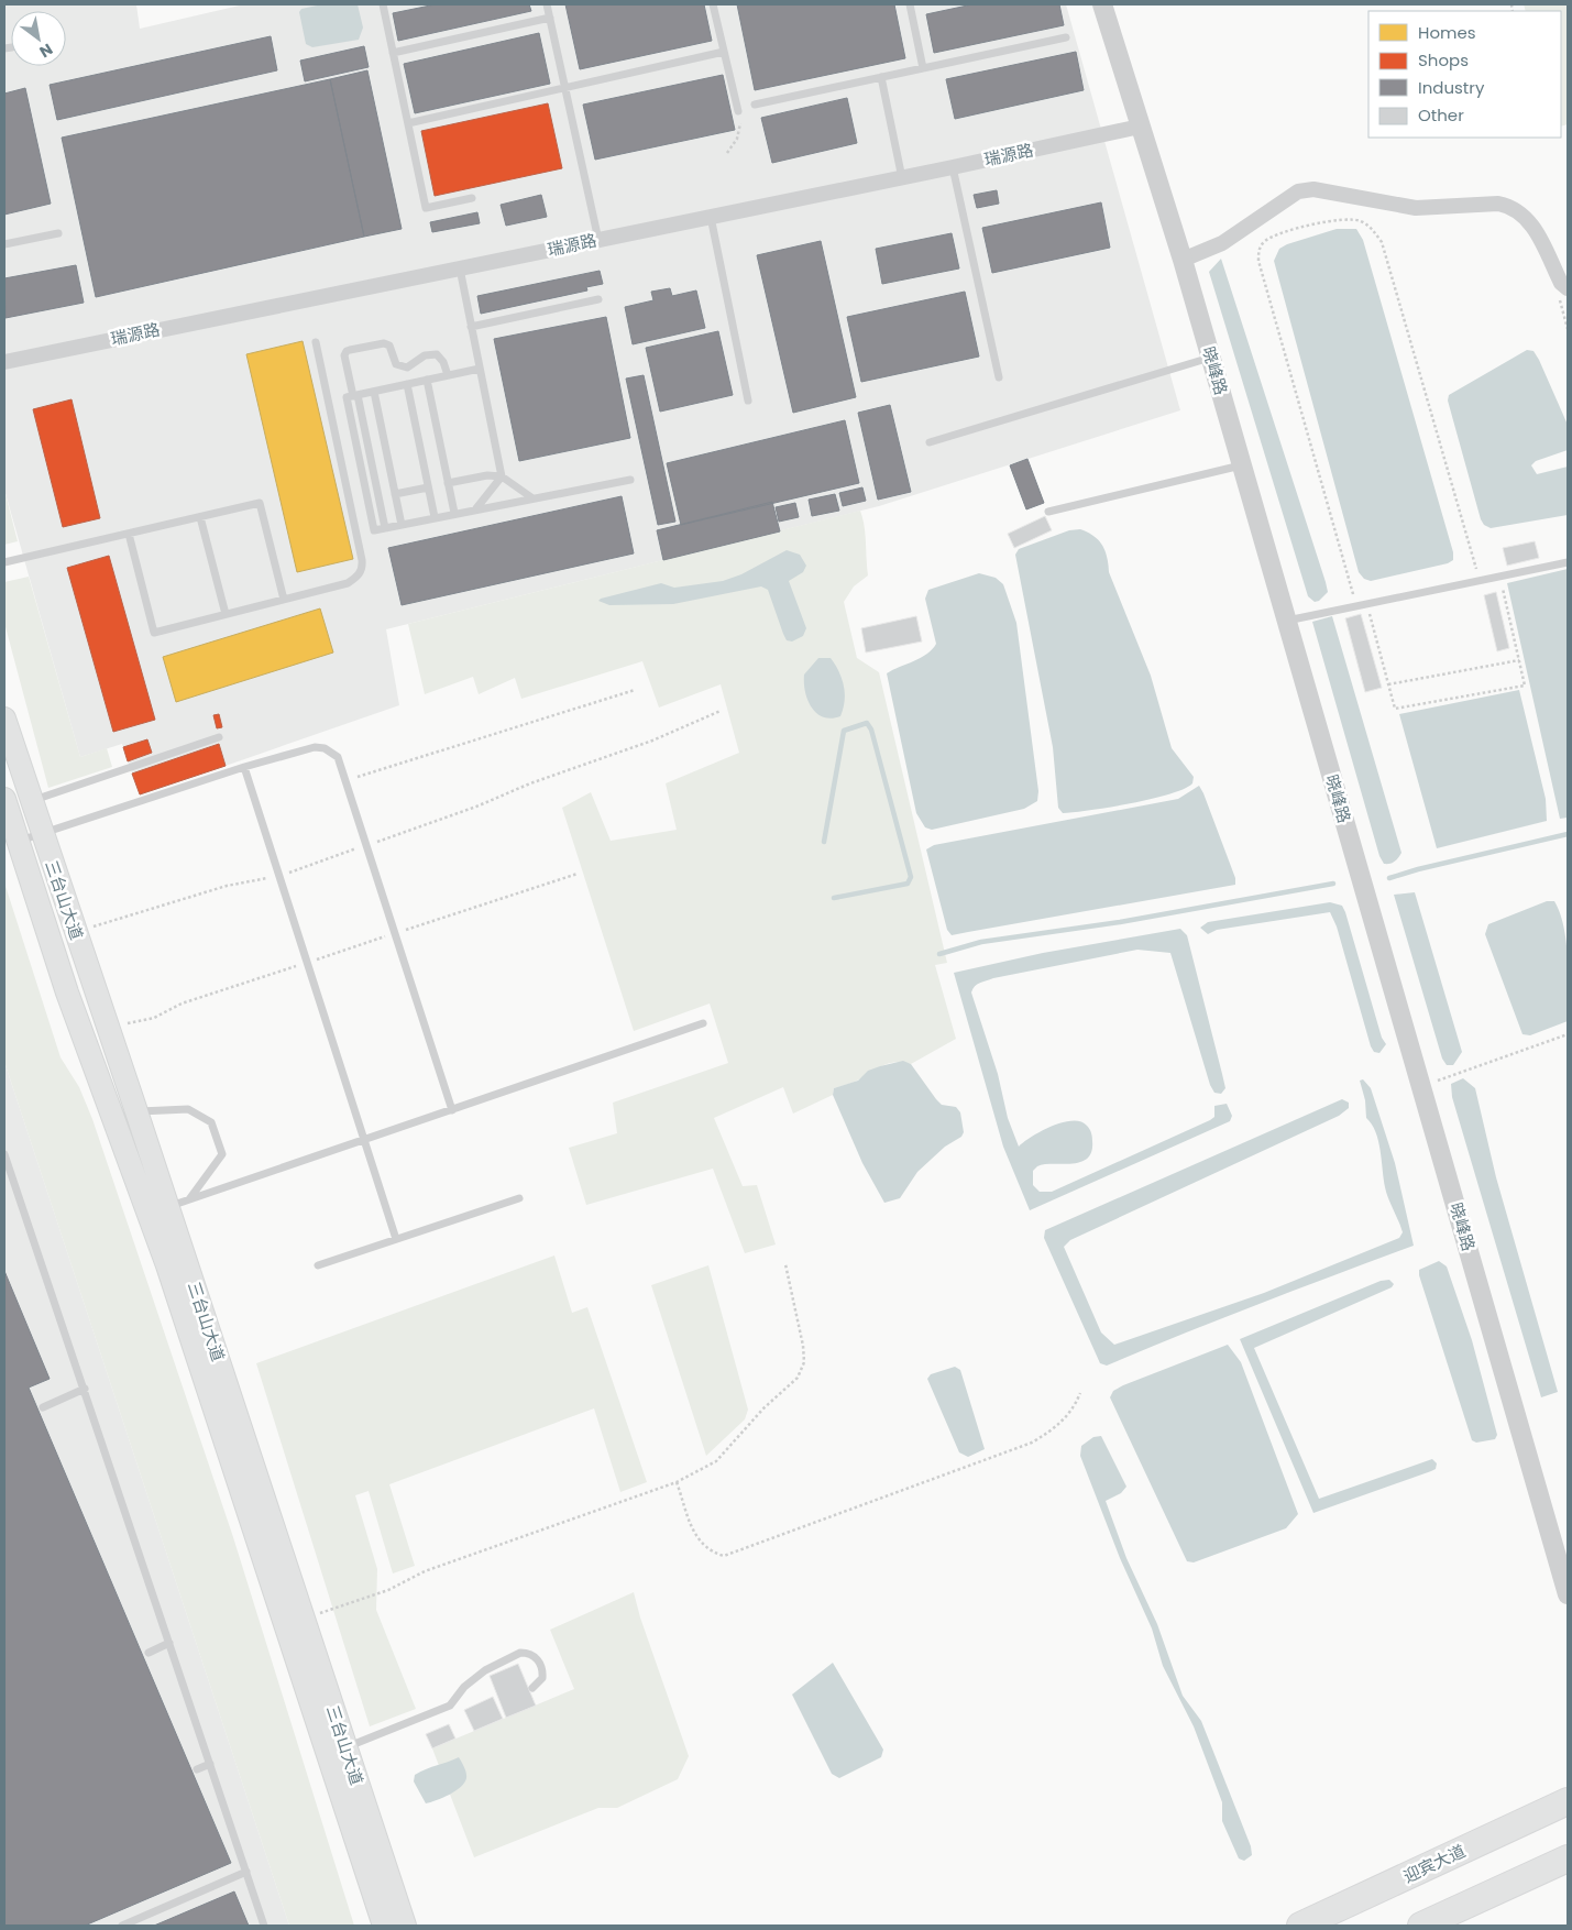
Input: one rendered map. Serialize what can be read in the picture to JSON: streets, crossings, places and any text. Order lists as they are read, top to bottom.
{
  "streets": {
    "highway": ["迎宾大道"],
    "main road": ["三台山大道"],
    "street": ["瑞源路", "晓峰路"]
  },
  "crossings": [
    ["瑞源路", "晓峰路"]
  ],
  "legend": [
    "Homes",
    "Shops",
    "Industry",
    "Other"
  ],
  "north": "bottom right"
}
